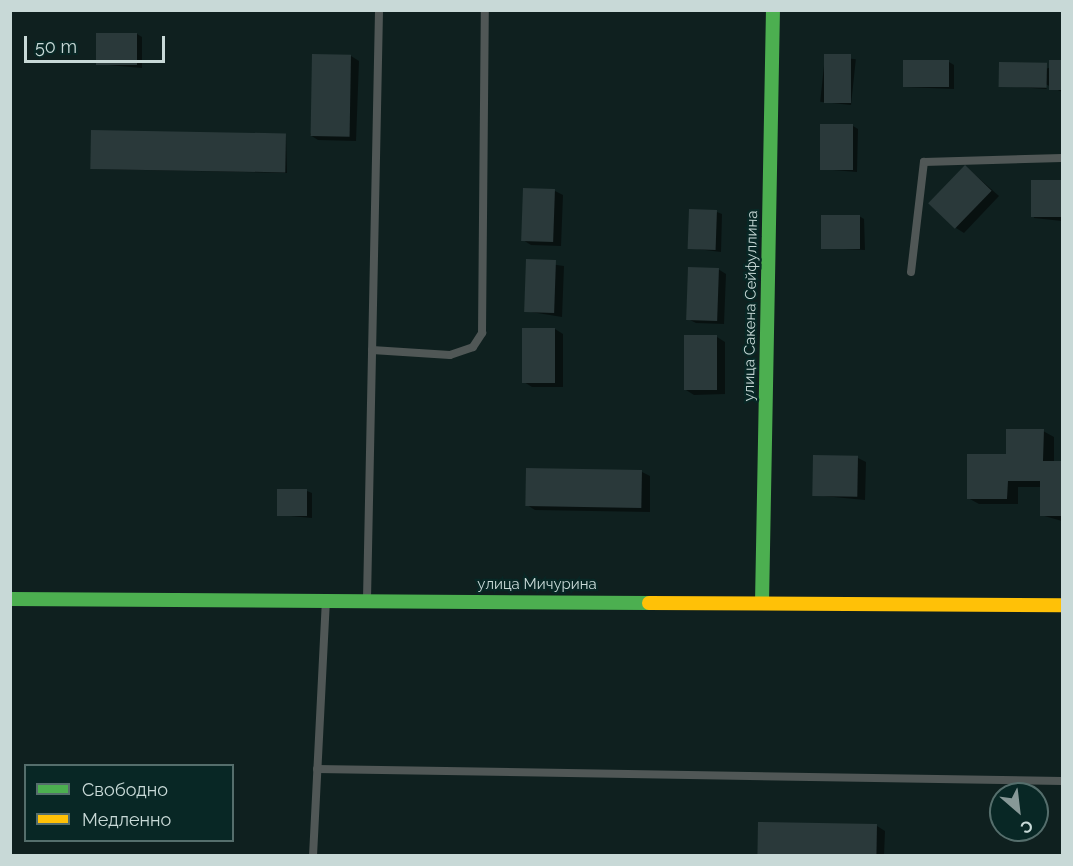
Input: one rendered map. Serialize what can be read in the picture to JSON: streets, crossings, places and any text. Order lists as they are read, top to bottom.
{
  "streets": {
    "main road": ["улица Сакена Сейфуллина", "улица Мичурина"]
  },
  "crossings": [
    ["улица Сакена Сейфуллина", "улица Мичурина"]
  ],
  "legend": ["Свободно", "Медленно"],
  "scale_bar": "50 m",
  "north": "bottom right"
}
